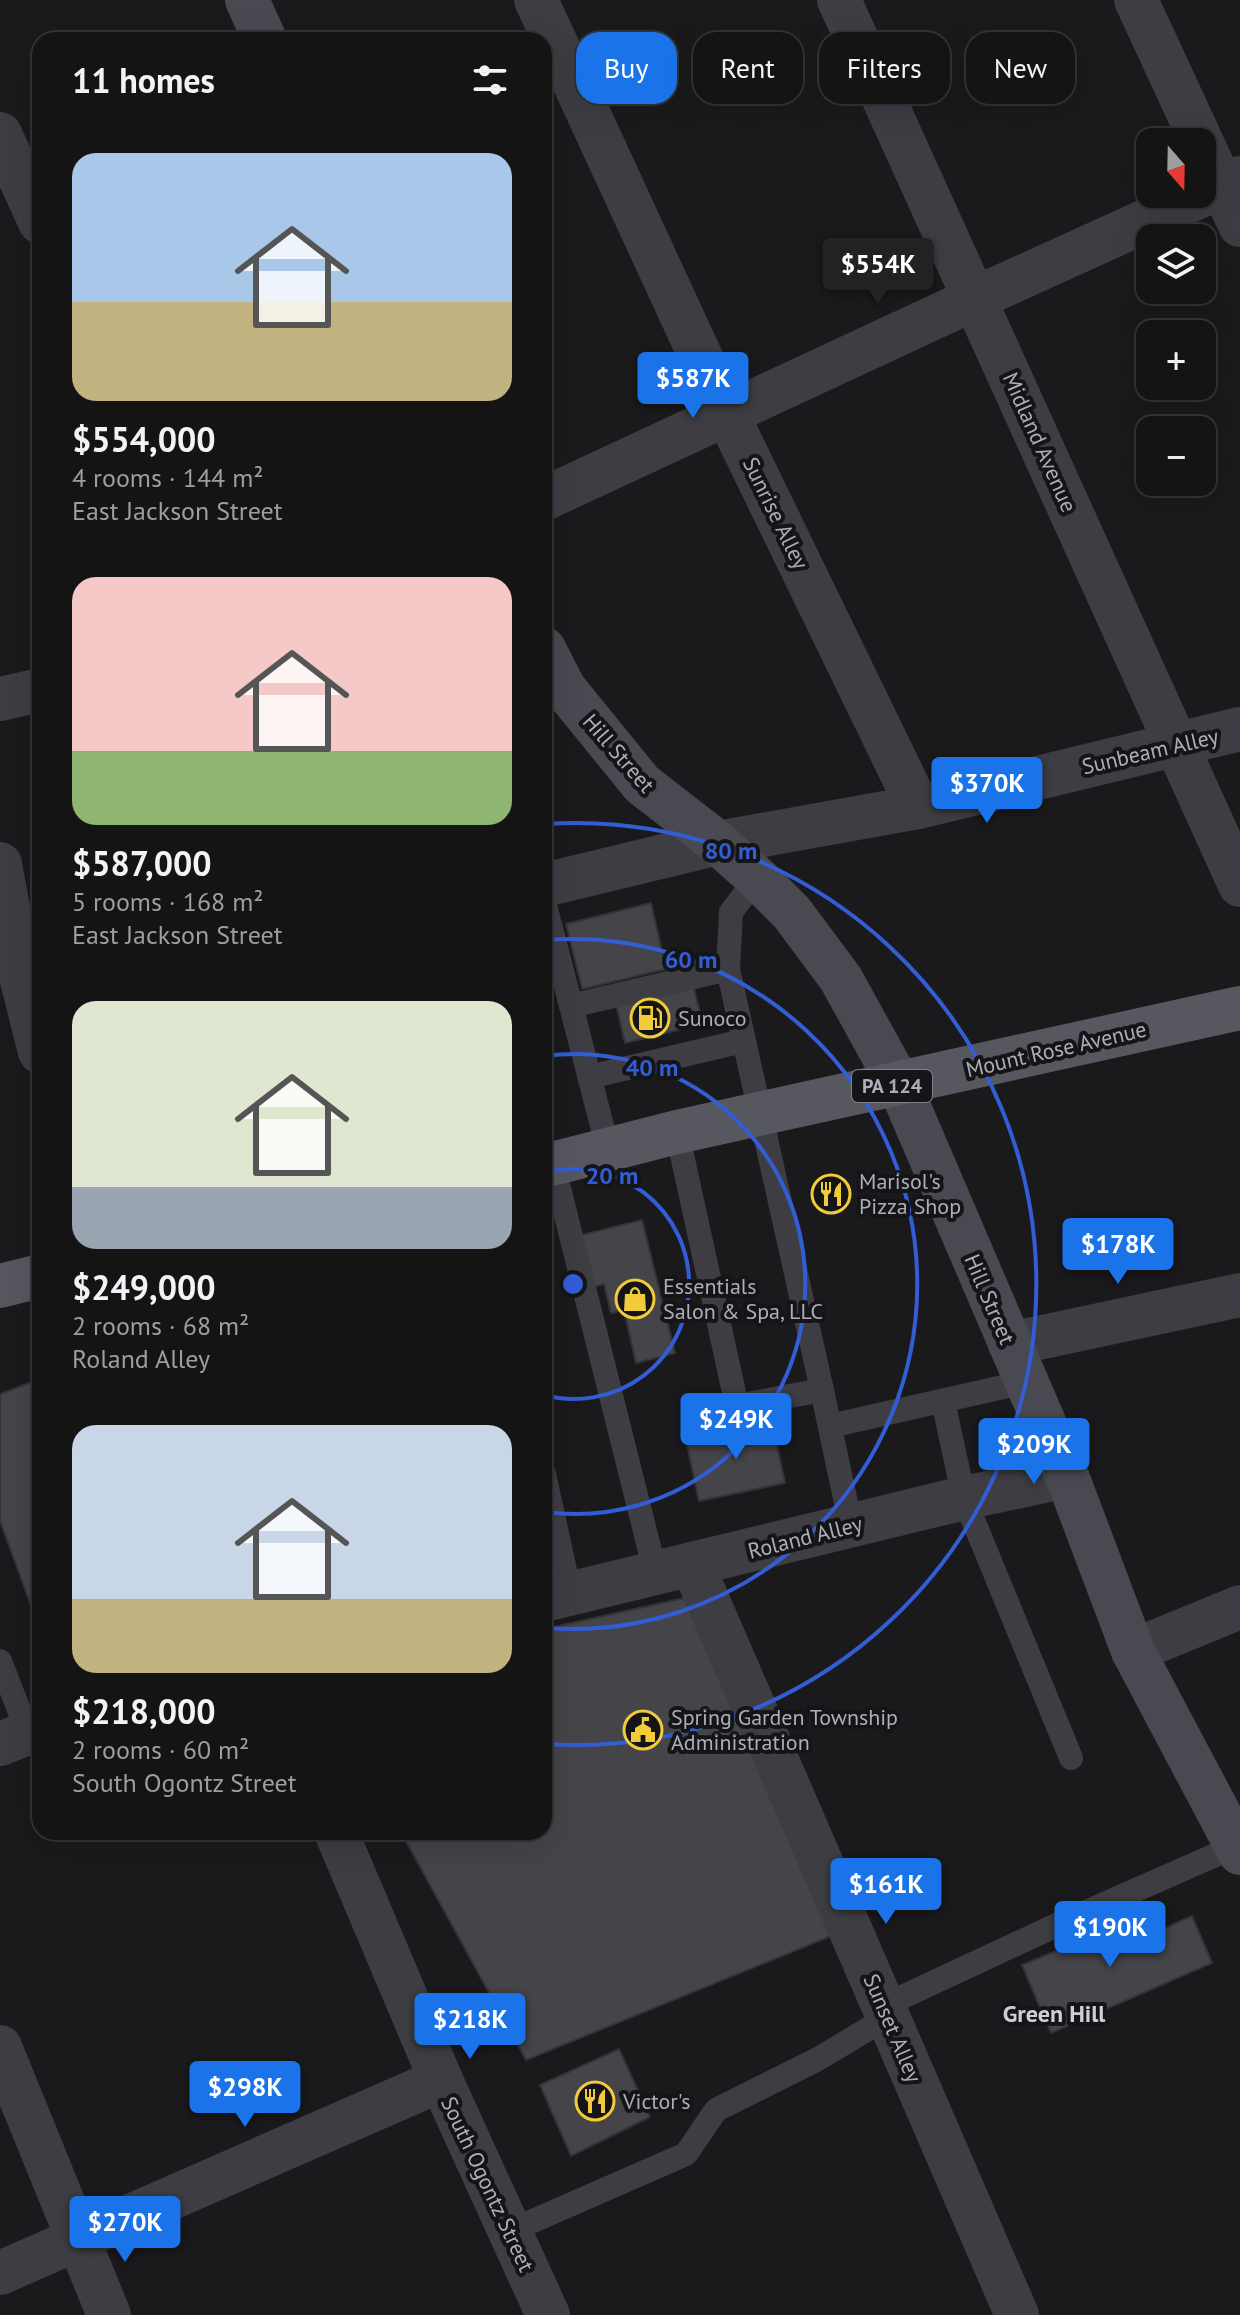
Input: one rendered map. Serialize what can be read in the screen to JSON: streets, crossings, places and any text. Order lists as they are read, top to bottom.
{
  "streets": {
    "main road": ["Hill Street", "Mount Rose Avenue", "PA 124"],
    "street": [
      "Midland Avenue",
      "Sunrise Alley",
      "Sunbeam Alley",
      "Roland Alley",
      "Sunset Alley",
      "South Ogontz Street"
    ]
  },
  "crossings": [
    ["Midland Avenue", "Sunbeam Alley"],
    ["Sunrise Alley", "Sunbeam Alley"],
    ["Sunbeam Alley", "Hill Street"],
    ["Hill Street", "Mount Rose Avenue"],
    ["Hill Street", "Roland Alley"],
    ["Roland Alley", "Sunset Alley"]
  ],
  "districts": ["Green Hill"],
  "places": {
    "fuel station": ["Sunoco"],
    "restaurant": ["Marisol's Pizza Shop", "Victor's"],
    "shop": ["Essentials Salon & Spa, LLC"],
    "public building": ["Spring Garden Township Administration"]
  },
  "north": "bottom",
  "page": {
    "chip": [
      "Buy",
      "Rent",
      "Filters",
      "New"
    ],
    "heading": "11 homes",
    "map_buttons": ["+", "−"],
    "list": [
      {
        "name": "$554,000",
        "note": "4 rooms · 144 m² · East Jackson Street"
      },
      {
        "name": "$587,000",
        "note": "5 rooms · 168 m² · East Jackson Street"
      },
      {
        "name": "$249,000",
        "note": "2 rooms · 68 m² · Roland Alley"
      },
      {
        "name": "$218,000",
        "note": "2 rooms · 60 m² · South Ogontz Street"
      }
    ],
    "price": [
      "$554K",
      "$587K",
      "$370K",
      "$178K",
      "$249K",
      "$209K",
      "$161K",
      "$190K",
      "$218K",
      "$298K",
      "$270K"
    ]
  },
  "rings": [
    "80 m",
    "60 m",
    "40 m",
    "20 m"
  ]
}
